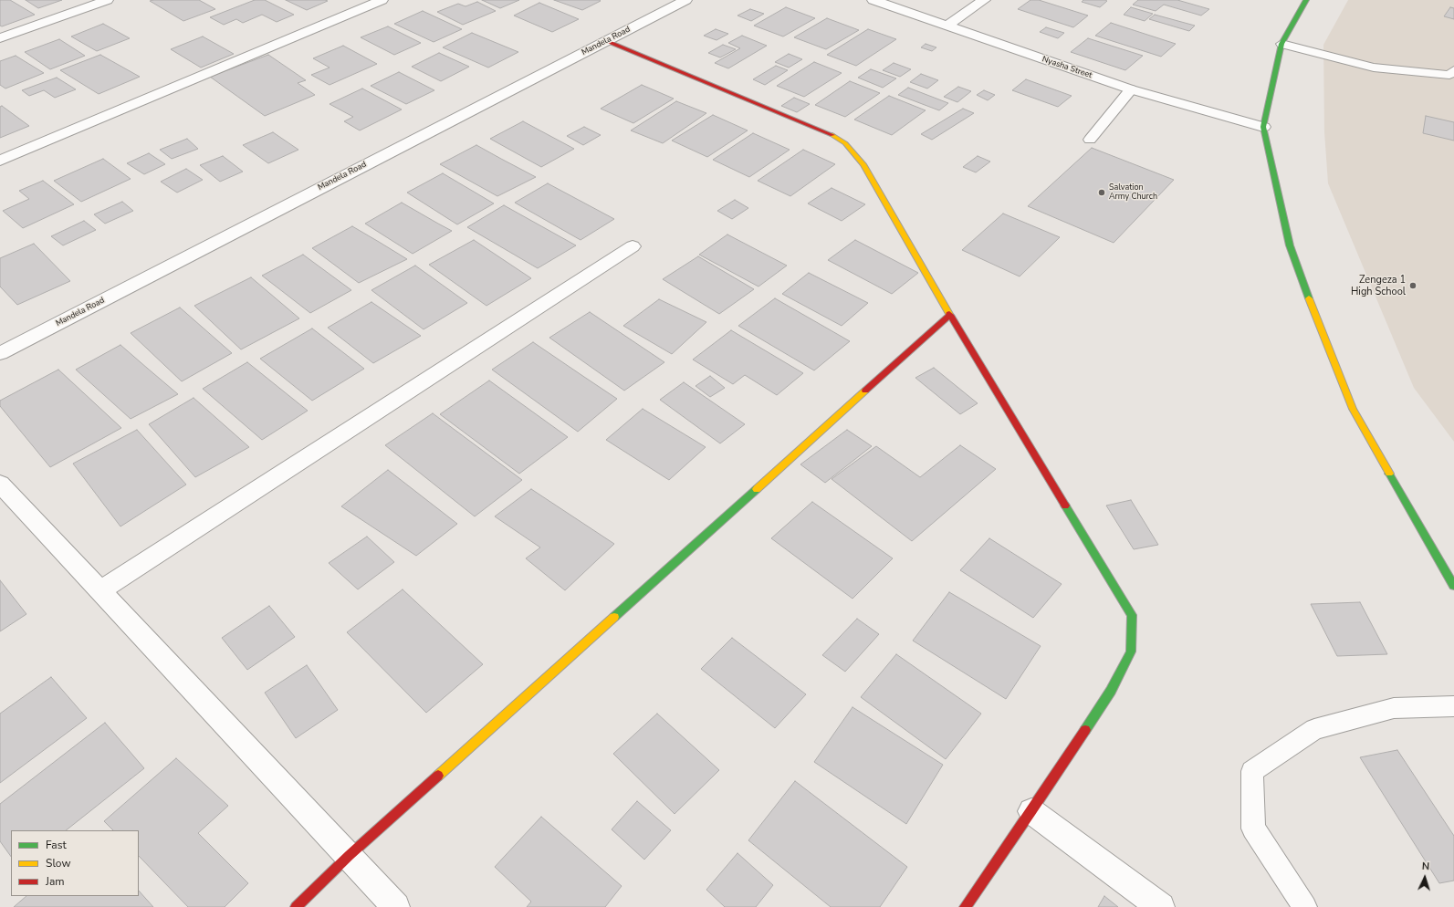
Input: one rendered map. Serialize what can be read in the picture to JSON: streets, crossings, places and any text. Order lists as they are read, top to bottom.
{
  "streets": {
    "street": ["Mandela Road", "Nyasha Street"]
  },
  "places": ["Salvation Army Church", "Zengeza 1 High School"],
  "legend": ["Fast", "Slow", "Jam"],
  "north": "top"
}
